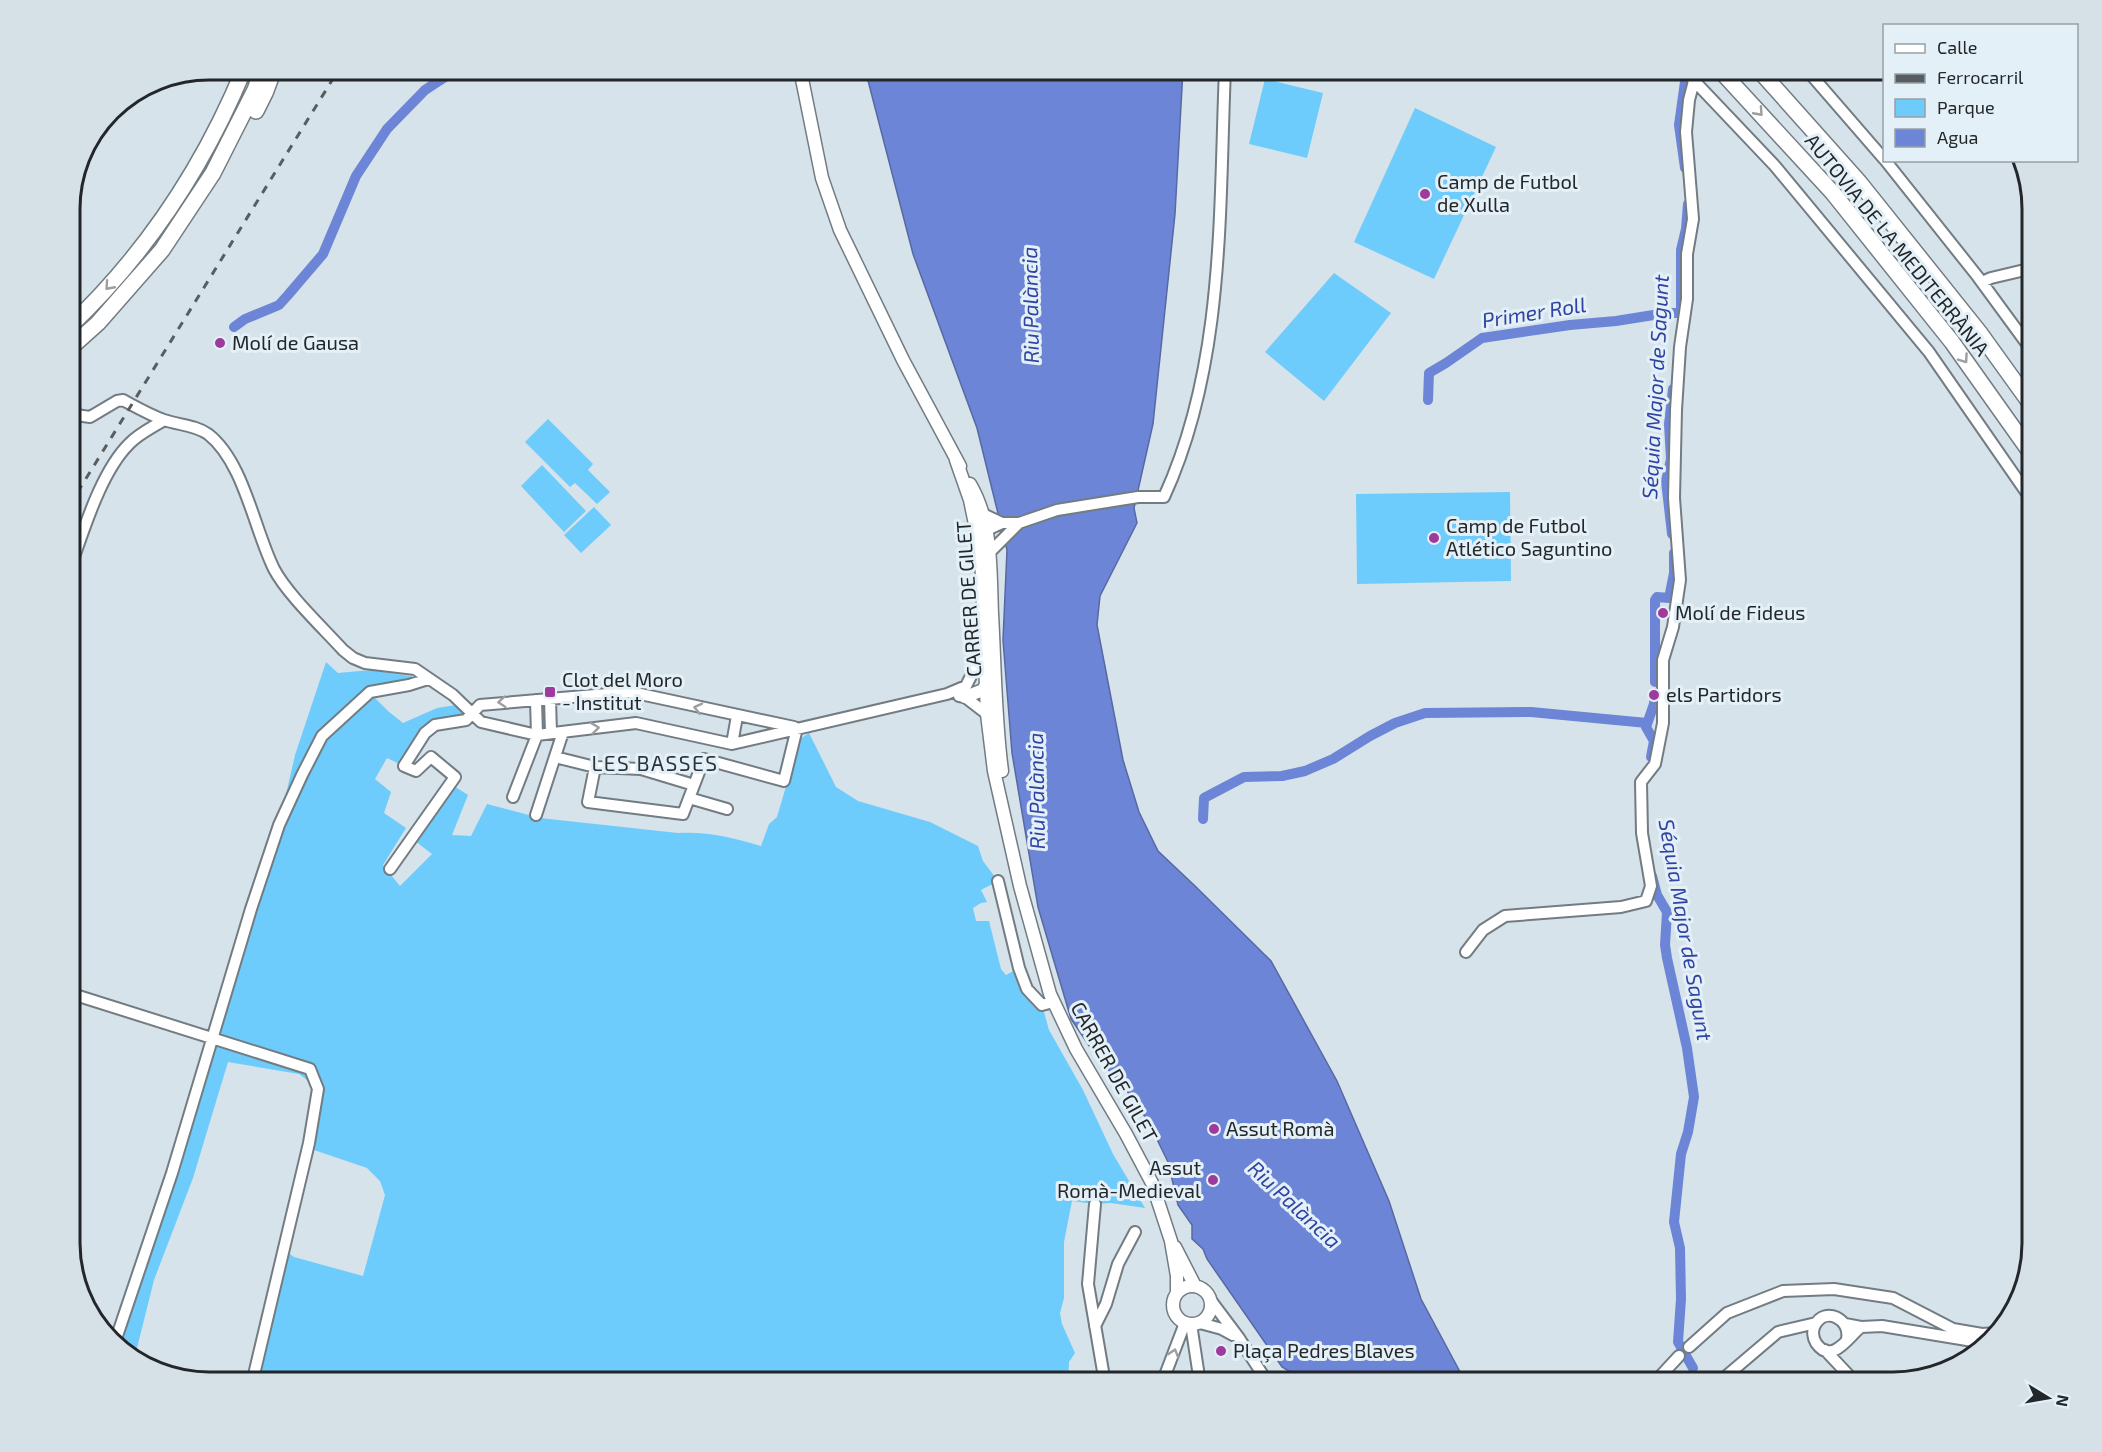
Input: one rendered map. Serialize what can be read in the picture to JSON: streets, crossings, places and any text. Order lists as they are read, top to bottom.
{
  "streets": {
    "highway": ["AUTOVIA DE LA MEDITERRÀNIA"],
    "main road": ["CARRER DE GILET"]
  },
  "districts": ["LES BASSES"],
  "water": ["Riu Palància", "Primer Roll", "Séquia Major de Sagunt"],
  "places": {
    "other": [
      "Camp de Futbol de Xulla",
      "Molí de Gausa",
      "Camp de Futbol Atlético Saguntino",
      "Molí de Fideus",
      "els Partidors",
      "Assut Romà",
      "Assut Romà-Medieval",
      "Plaça Pedres Blaves"
    ],
    "transit": ["Clot del Moro - Institut"]
  },
  "legend": [
    "Calle",
    "Ferrocarril",
    "Parque",
    "Agua"
  ],
  "north": "right"
}
